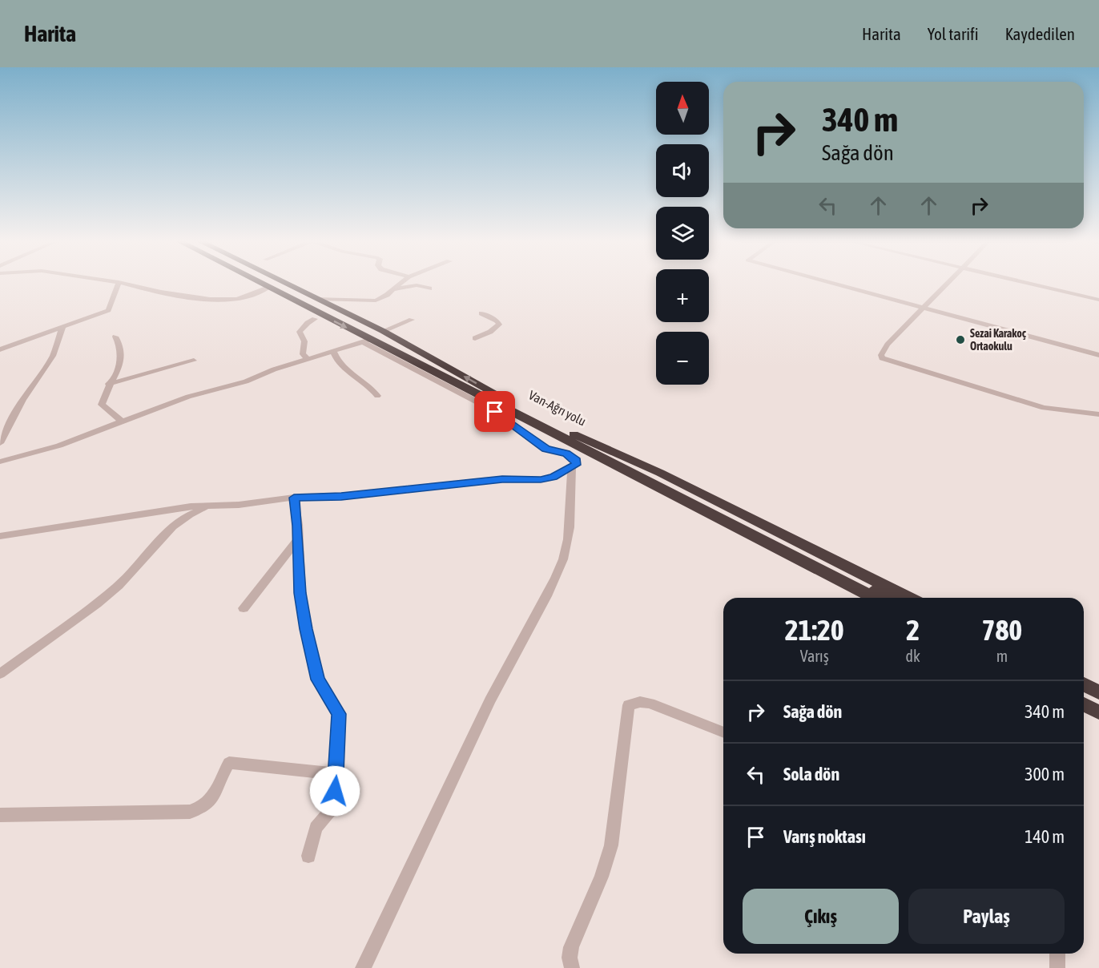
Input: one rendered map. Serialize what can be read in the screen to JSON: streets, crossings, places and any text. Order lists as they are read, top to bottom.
{
  "streets": {
    "highway": ["Van-Ağrı yolu"]
  },
  "places": ["Sezai Karakoç Ortaokulu"],
  "north": "top",
  "page": {
    "header": "Harita",
    "nav": ["Harita", "Yol tarifi", "Kaydedilen"],
    "map_buttons": ["+", "−"],
    "turn": ["340 m", "Sağa dön"],
    "eta": [
      "21:20",
      "Varış",
      "2",
      "dk",
      "780",
      "m"
    ],
    "list": [
      {
        "name": "Sağa dön",
        "value": "340 m"
      },
      {
        "name": "Sola dön",
        "value": "300 m"
      },
      {
        "name": "Varış noktası",
        "value": "140 m"
      }
    ],
    "buttons": ["Çıkış", "Paylaş"]
  }
}
